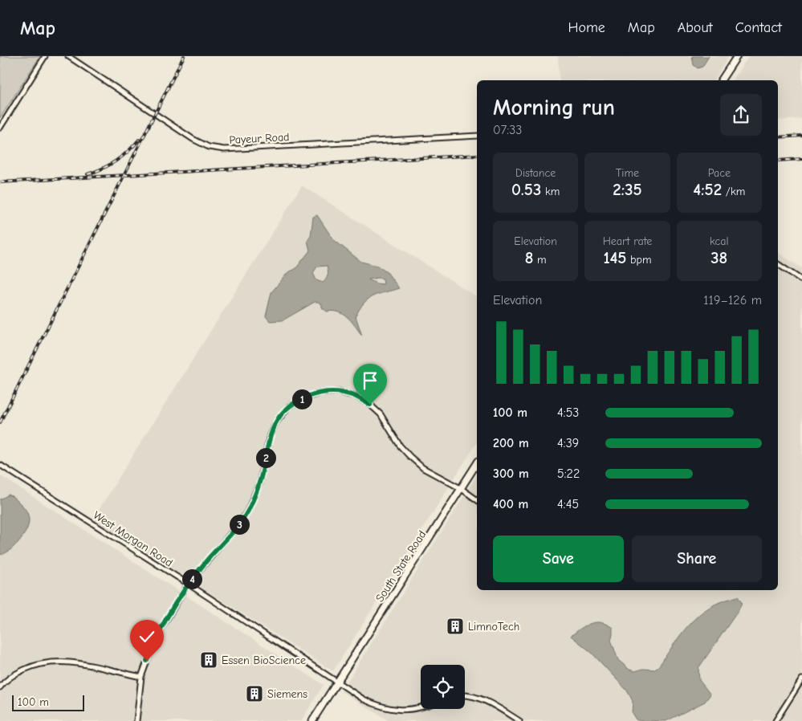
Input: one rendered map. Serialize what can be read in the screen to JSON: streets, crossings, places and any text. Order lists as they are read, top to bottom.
{
  "streets": {
    "main road": ["South State Road"],
    "street": ["Payeur Road", "West Morgan Road"]
  },
  "crossings": [
    ["West Morgan Road", "South State Road"]
  ],
  "places": {
    "building": ["LimnoTech", "Essen BioScience", "Siemens"]
  },
  "scale_bar": "100 m",
  "page": {
    "header": "Map",
    "nav": [
      "Home",
      "Map",
      "About",
      "Contact"
    ],
    "heading": ["Morning run", "07:33"],
    "stats": [
      ["Distance", "0.53 km"],
      ["Time", "2:35"],
      ["Pace", "4:52 /km"],
      ["Elevation", "8 m"],
      ["Heart rate", "145 bpm"],
      ["kcal", "38"]
    ],
    "chart": ["Elevation", "119–126 m"],
    "pins": [
      "1",
      "2",
      "3",
      "4"
    ],
    "list": [
      {
        "name": "100 m",
        "note": "4:53"
      },
      {
        "name": "200 m",
        "note": "4:39"
      },
      {
        "name": "300 m",
        "note": "5:22"
      },
      {
        "name": "400 m",
        "note": "4:45"
      }
    ],
    "buttons": ["Save", "Share"],
    "scale": "100 m"
  }
}
